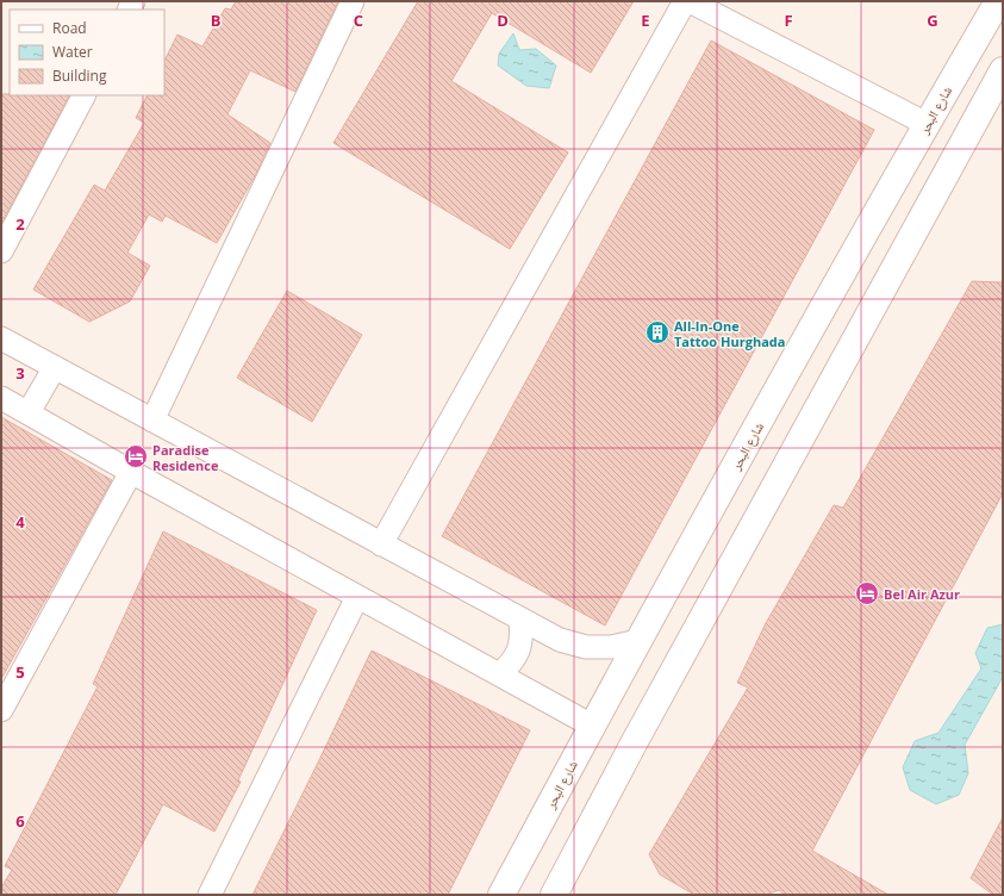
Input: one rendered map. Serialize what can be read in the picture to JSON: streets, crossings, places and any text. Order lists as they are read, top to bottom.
{
  "streets": {
    "main road": ["شارع البحر"]
  },
  "places": {
    "building": ["All-In-One Tattoo Hurghada"],
    "hotel": ["Paradise Residence", "Bel Air Azur"]
  },
  "legend": ["Road", "Water", "Building"],
  "grid": {
    "columns": [
      "B",
      "C",
      "D",
      "E",
      "F",
      "G"
    ],
    "rows": [
      "2",
      "3",
      "4",
      "5",
      "6"
    ]
  }
}
